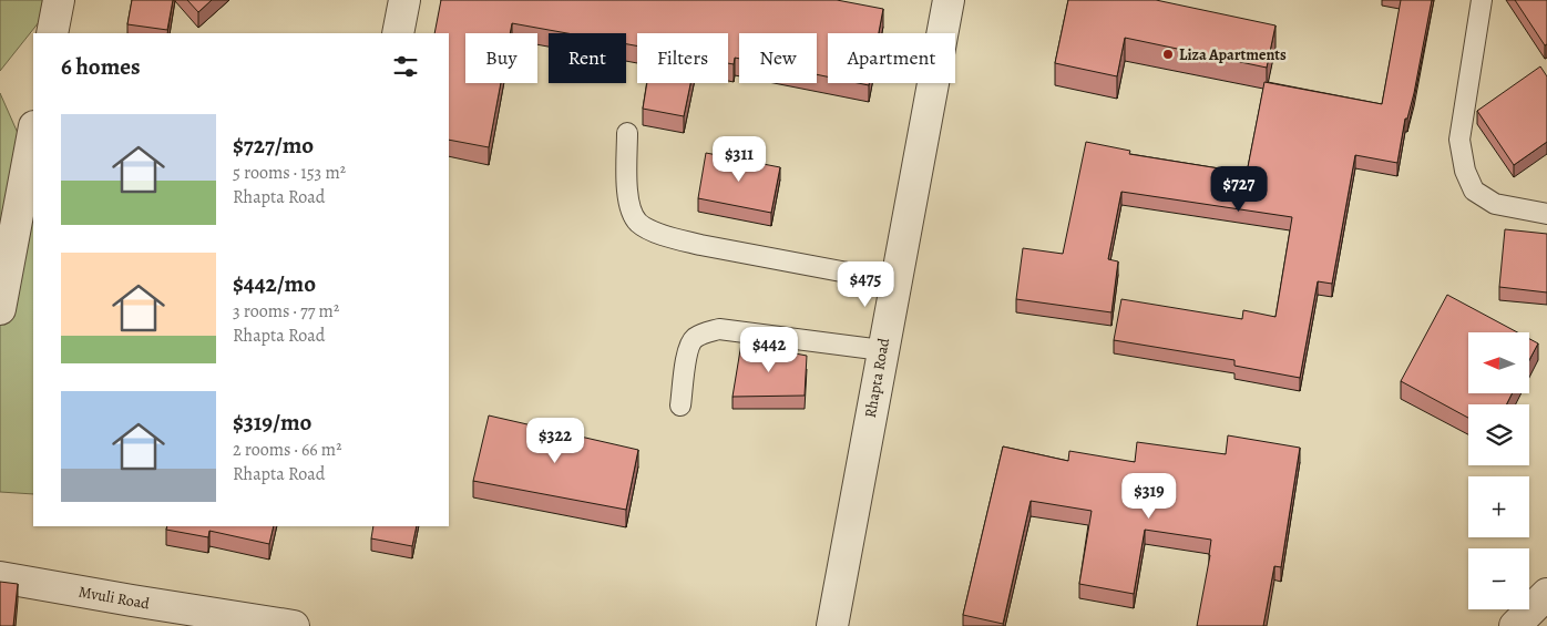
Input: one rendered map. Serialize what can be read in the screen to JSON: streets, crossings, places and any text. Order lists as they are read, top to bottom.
{
  "streets": {
    "street": ["Rhapta Road", "Mvuli Road"]
  },
  "places": ["Liza Apartments"],
  "north": "left",
  "page": {
    "chip": [
      "Buy",
      "Rent",
      "Filters",
      "New",
      "Apartment"
    ],
    "heading": "6 homes",
    "list": [
      {
        "name": "$727/mo",
        "note": "5 rooms · 153 m² · Rhapta Road"
      },
      {
        "name": "$442/mo",
        "note": "3 rooms · 77 m² · Rhapta Road"
      },
      {
        "name": "$319/mo",
        "note": "2 rooms · 66 m² · Rhapta Road"
      }
    ],
    "price": [
      "$311",
      "$727",
      "$475",
      "$442",
      "$322",
      "$319"
    ],
    "map_buttons": ["+", "−"]
  }
}
